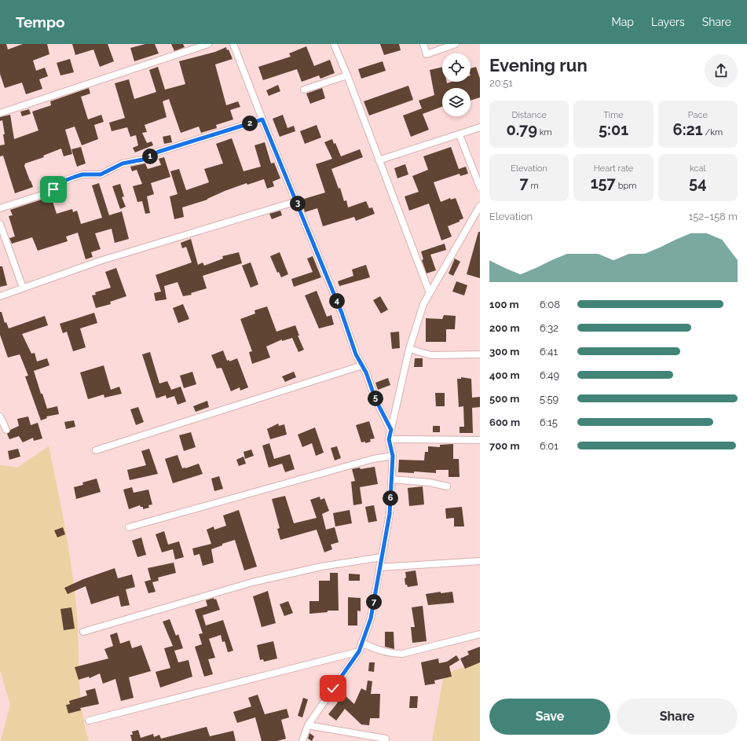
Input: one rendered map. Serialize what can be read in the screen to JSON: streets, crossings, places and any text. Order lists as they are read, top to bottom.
{
  "page": {
    "header": "Tempo",
    "nav": ["Map", "Layers", "Share"],
    "heading": ["Evening run", "20:51"],
    "stats": [
      ["Distance", "0.79 km"],
      ["Time", "5:01"],
      ["Pace", "6:21 /km"],
      ["Elevation", "7 m"],
      ["Heart rate", "157 bpm"],
      ["kcal", "54"]
    ],
    "pins": [
      "2",
      "1",
      "3",
      "4",
      "5",
      "6",
      "7"
    ],
    "chart": ["Elevation", "152–158 m"],
    "list": [
      {
        "name": "100 m",
        "note": "6:08"
      },
      {
        "name": "200 m",
        "note": "6:32"
      },
      {
        "name": "300 m",
        "note": "6:41"
      },
      {
        "name": "400 m",
        "note": "6:49"
      },
      {
        "name": "500 m",
        "note": "5:59"
      },
      {
        "name": "600 m",
        "note": "6:15"
      },
      {
        "name": "700 m",
        "note": "6:01"
      }
    ],
    "buttons": ["Save", "Share"]
  }
}
